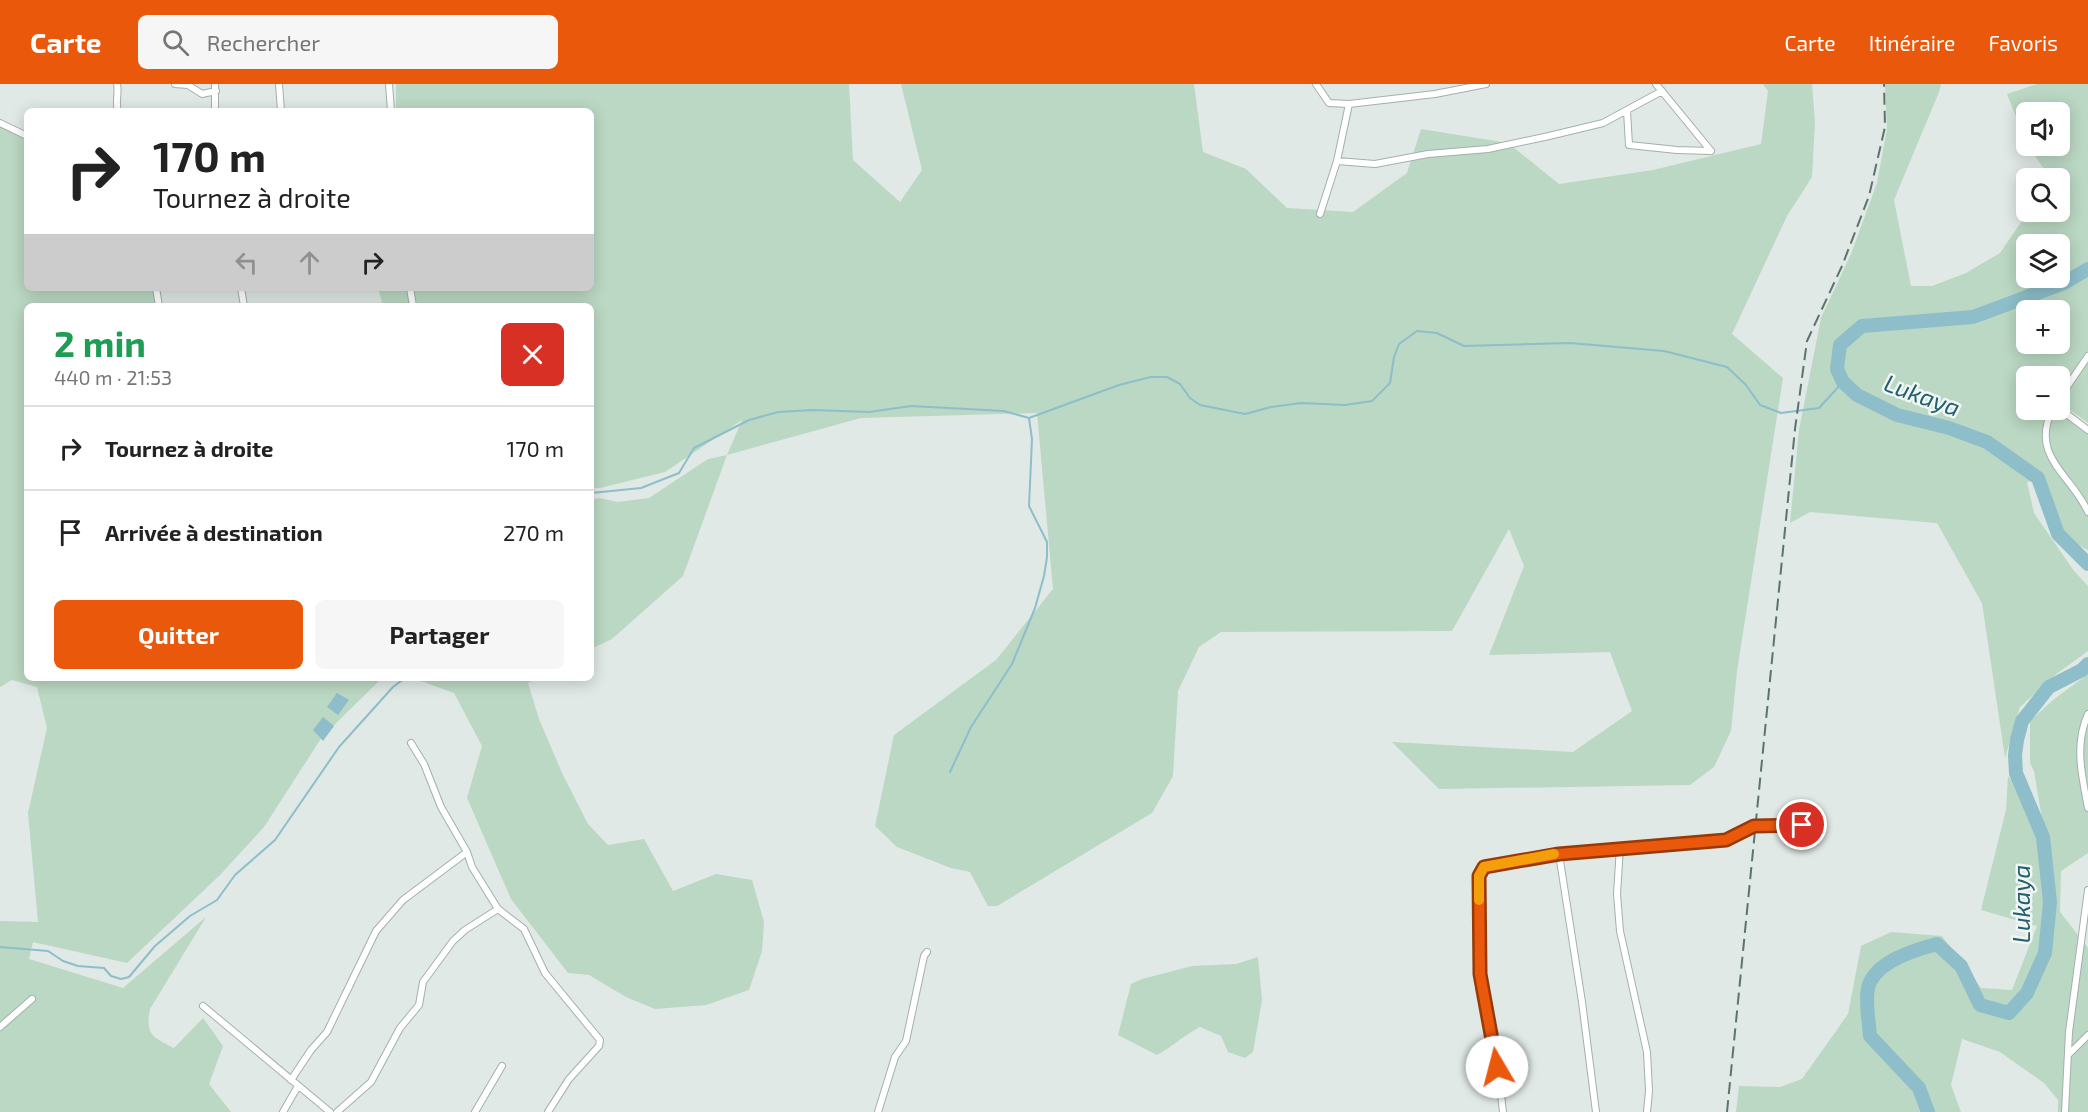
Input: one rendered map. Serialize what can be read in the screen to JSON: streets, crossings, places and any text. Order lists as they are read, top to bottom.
{
  "water": ["Lukaya"],
  "page": {
    "header": "Carte",
    "search": "Rechercher",
    "nav": ["Carte", "Itinéraire", "Favoris"],
    "map_buttons": ["+", "−"],
    "turn": ["170 m", "Tournez à droite"],
    "heading": ["2 min", "440 m · 21:53"],
    "list": [
      {
        "name": "Tournez à droite",
        "value": "170 m"
      },
      {
        "name": "Arrivée à destination",
        "value": "270 m"
      }
    ],
    "buttons": ["Quitter", "Partager"]
  }
}
